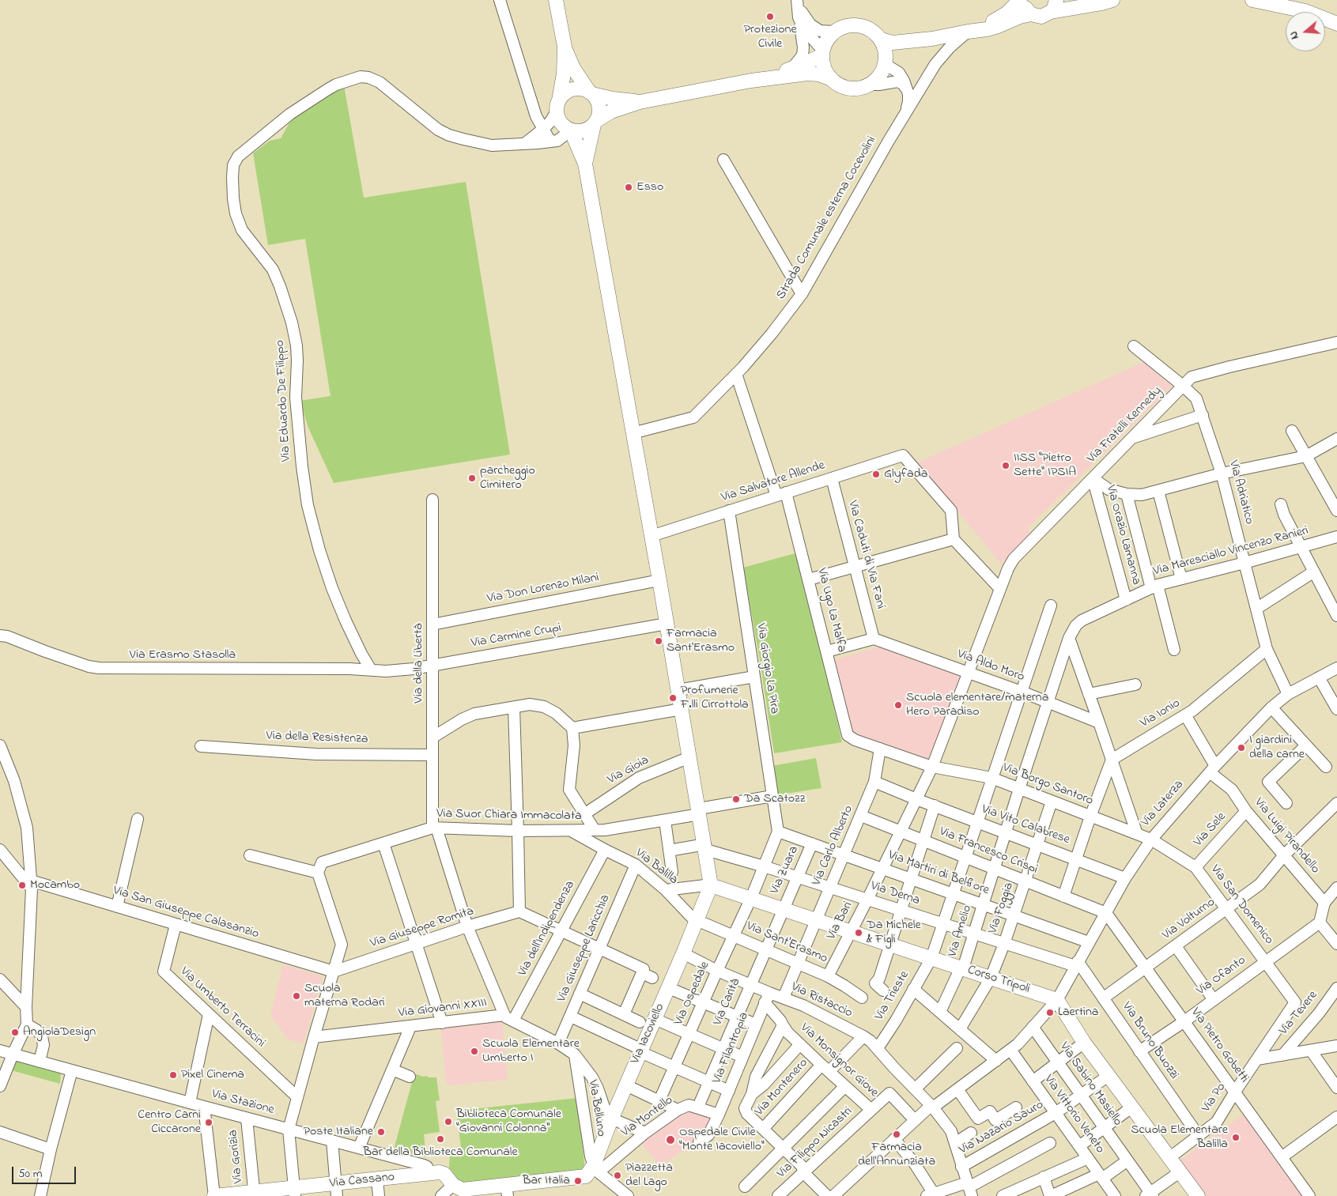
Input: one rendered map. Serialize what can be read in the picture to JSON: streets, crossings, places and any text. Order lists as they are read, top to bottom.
{
  "streets": {
    "main road": ["Corso Tripoli", "Via Iacoviello", "Via Cassano"],
    "street": [
      "Strada Comunale esterna Cocevolini",
      "Via Eduardo De Filippo",
      "Via Fratelli Kennedy",
      "Via Salvatore Allende",
      "Via Adriatico",
      "Via Orazio Lamanna",
      "Via Maresciallo Vincenzo Ranieri",
      "Via Caduti di Via Fani",
      "Via Don Lorenzo Milani",
      "Via Ugo La Malfa",
      "Via Carmine Crupi",
      "Via Erasmo Stasolla",
      "Via della Libertà",
      "Via Aldo Moro",
      "Via Giorgio La Pira",
      "Via Ionio",
      "Via della Resistenza",
      "Via Gioia",
      "Via Borgo Santoro",
      "Via Laterza",
      "Via Suor Chiara Immacolata",
      "Via Vito Calabrese",
      "Via Sele",
      "Via Luigi Pirandello",
      "Via Carlo Alberto",
      "Via Francesco Crispi",
      "Via Balilla",
      "Via Zuara",
      "Via Martiri di Belfiore",
      "Via Derna",
      "Via San Domenico",
      "Via Foggia",
      "Via San Giuseppe Calasanzio",
      "Via Volturno",
      "Via Bari",
      "Via Giuseppe Romita",
      "Via dell'Indipendenza",
      "Via Amelio",
      "Via Sant'Erasmo",
      "Via Giuseppe Laricchia",
      "Via Ofanto",
      "Via Ospedale",
      "Via Trieste",
      "Via Ristaccio",
      "Via Carità",
      "Via Umberto Terracini",
      "Via Giovanni XXIII",
      "Via Tevere",
      "Via Bruno Buozzi",
      "Via Pietro Gobetti",
      "Via Filantropia",
      "Via Monsignor Giove",
      "Via Sabino Masiello",
      "Via Montenero",
      "Via Po",
      "Via Stazione",
      "Via Belluno",
      "Via Vittorio Veneto",
      "Via Montello",
      "Via Nazario Sauro",
      "Via Filippo Nicastri",
      "Via Gorizia"
    ]
  },
  "crossings": [
    ["Strada Comunale esterna Cocevolini", "Via Ugo La Malfa"],
    ["Via Eduardo De Filippo", "Via Carmine Crupi"],
    ["Via Eduardo De Filippo", "Via Erasmo Stasolla"],
    ["Via Fratelli Kennedy", "Via Adriatico"],
    ["Via Fratelli Kennedy", "Via Orazio Lamanna"],
    ["Via Fratelli Kennedy", "Via Aldo Moro"],
    ["Via Fratelli Kennedy", "Via Borgo Santoro"],
    ["Via Fratelli Kennedy", "Via Vito Calabrese"],
    ["Via Fratelli Kennedy", "Via Francesco Crispi"],
    ["Via Fratelli Kennedy", "Via Bari"],
    ["Via Salvatore Allende", "Via Caduti di Via Fani"],
    ["Via Salvatore Allende", "Via Ugo La Malfa"],
    ["Via Salvatore Allende", "Via Giorgio La Pira"],
    ["Via Adriatico", "Via Maresciallo Vincenzo Ranieri"],
    ["Via Adriatico", "Via Ionio"],
    ["Via Adriatico", "Via Laterza"],
    ["Via Orazio Lamanna", "Via Maresciallo Vincenzo Ranieri"],
    ["Via Maresciallo Vincenzo Ranieri", "Via Aldo Moro"],
    ["Via Maresciallo Vincenzo Ranieri", "Via Borgo Santoro"],
    ["Via Maresciallo Vincenzo Ranieri", "Via Amelio"],
    ["Via Caduti di Via Fani", "Via Aldo Moro"],
    ["Via Don Lorenzo Milani", "Via della Libertà"],
    ["Via Ugo La Malfa", "Via Borgo Santoro"],
    ["Via Carmine Crupi", "Via Erasmo Stasolla"],
    ["Via Carmine Crupi", "Via della Libertà"],
    ["Via della Libertà", "Via della Resistenza"],
    ["Via della Libertà", "Via Suor Chiara Immacolata"],
    ["Via della Libertà", "Via Giuseppe Romita"],
    ["Via della Libertà", "Via dell'Indipendenza"],
    ["Via della Libertà", "Via Giovanni XXIII"],
    ["Via Aldo Moro", "Via Trieste"],
    ["Via Giorgio La Pira", "Via Suor Chiara Immacolata"],
    ["Via Giorgio La Pira", "Via Martiri di Belfiore"],
    ["Via Giorgio La Pira", "Via Ospedale"],
    ["Via Borgo Santoro", "Via Laterza"],
    ["Via Borgo Santoro", "Via Carlo Alberto"],
    ["Via Borgo Santoro", "Via San Domenico"],
    ["Via Borgo Santoro", "Via Foggia"],
    ["Via Borgo Santoro", "Via Amelio"],
    ["Via Borgo Santoro", "Via Trieste"],
    ["Via Laterza", "Via Vito Calabrese"],
    ["Via Laterza", "Via Luigi Pirandello"],
    ["Via Laterza", "Via Francesco Crispi"],
    ["Via Laterza", "Via Martiri di Belfiore"],
    ["Via Laterza", "Via Derna"],
    ["Via Laterza", "Via San Domenico"],
    ["Via Laterza", "Corso Tripoli"],
    ["Via Laterza", "Via Ristaccio"],
    ["Via Laterza", "Via Bruno Buozzi"],
    ["Via Laterza", "Via Pietro Gobetti"],
    ["Via Laterza", "Via Monsignor Giove"],
    ["Via Laterza", "Via Sabino Masiello"],
    ["Via Laterza", "Via Vittorio Veneto"],
    ["Via Suor Chiara Immacolata", "Via Balilla"],
    ["Via Vito Calabrese", "Via Carlo Alberto"],
    ["Via Vito Calabrese", "Via Foggia"],
    ["Via Vito Calabrese", "Via Amelio"],
    ["Via Vito Calabrese", "Via Trieste"],
    ["Via Sele", "Via Luigi Pirandello"],
    ["Via Sele", "Via San Domenico"],
    ["Via Luigi Pirandello", "Via Volturno"],
    ["Via Carlo Alberto", "Via Francesco Crispi"],
    ["Via Carlo Alberto", "Via Martiri di Belfiore"],
    ["Via Carlo Alberto", "Via Derna"],
    ["Via Carlo Alberto", "Via Sant'Erasmo"],
    ["Via Carlo Alberto", "Corso Tripoli"],
    ["Via Carlo Alberto", "Via Ristaccio"],
    ["Via Francesco Crispi", "Via Foggia"],
    ["Via Francesco Crispi", "Via Bari"],
    ["Via Francesco Crispi", "Via Amelio"],
    ["Via Francesco Crispi", "Via Trieste"],
    ["Via Francesco Crispi", "Via Pietro Gobetti"],
    ["Via Balilla", "Via dell'Indipendenza"],
    ["Via Balilla", "Via Sant'Erasmo"],
    ["Via Balilla", "Via Giuseppe Laricchia"],
    ["Via Balilla", "Via Iacoviello"],
    ["Via Zuara", "Via Martiri di Belfiore"],
    ["Via Zuara", "Via Derna"],
    ["Via Zuara", "Corso Tripoli"],
    ["Via Zuara", "Via Carità"],
    ["Via Martiri di Belfiore", "Via Foggia"],
    ["Via Martiri di Belfiore", "Via Bari"],
    ["Via Martiri di Belfiore", "Via Amelio"],
    ["Via Martiri di Belfiore", "Via Ospedale"],
    ["Via Martiri di Belfiore", "Via Trieste"],
    ["Via Derna", "Via Foggia"],
    ["Via Derna", "Via Bari"],
    ["Via Derna", "Via Amelio"],
    ["Via Derna", "Via Ospedale"],
    ["Via Derna", "Via Trieste"],
    ["Via Derna", "Via Bruno Buozzi"],
    ["Via San Domenico", "Via Volturno"],
    ["Via San Domenico", "Via Ofanto"],
    ["Via San Domenico", "Via Po"],
    ["Via Foggia", "Corso Tripoli"],
    ["Via San Giuseppe Calasanzio", "Via Giuseppe Romita"],
    ["Via San Giuseppe Calasanzio", "Via Umberto Terracini"],
    ["Via Volturno", "Via Bruno Buozzi"],
    ["Via Volturno", "Via Pietro Gobetti"],
    ["Via Bari", "Via Sant'Erasmo"],
    ["Via Bari", "Corso Tripoli"],
    ["Via dell'Indipendenza", "Via Giovanni XXIII"],
    ["Via Amelio", "Corso Tripoli"],
    ["Via Sant'Erasmo", "Via Ospedale"],
    ["Via Sant'Erasmo", "Via Carità"],
    ["Via Sant'Erasmo", "Via Iacoviello"],
    ["Via Ofanto", "Via Bruno Buozzi"],
    ["Via Ofanto", "Via Pietro Gobetti"],
    ["Corso Tripoli", "Via Ospedale"],
    ["Corso Tripoli", "Via Trieste"],
    ["Corso Tripoli", "Via Carità"],
    ["Corso Tripoli", "Via Iacoviello"],
    ["Via Ospedale", "Via Ristaccio"],
    ["Via Trieste", "Via Ristaccio"],
    ["Via Ristaccio", "Via Carità"],
    ["Via Ristaccio", "Via Iacoviello"],
    ["Via Ristaccio", "Via Filantropia"],
    ["Via Ristaccio", "Via Montenero"],
    ["Via Ristaccio", "Via Nazario Sauro"],
    ["Via Carità", "Via Montello"],
    ["Via Iacoviello", "Via Belluno"],
    ["Via Iacoviello", "Via Montello"],
    ["Via Bruno Buozzi", "Via Po"],
    ["Via Pietro Gobetti", "Via Po"],
    ["Via Filantropia", "Via Montello"],
    ["Via Monsignor Giove", "Via Montenero"],
    ["Via Monsignor Giove", "Via Filippo Nicastri"],
    ["Via Sabino Masiello", "Via Nazario Sauro"],
    ["Via Stazione", "Via Gorizia"],
    ["Via Stazione", "Via Cassano"],
    ["Via Belluno", "Via Montello"],
    ["Via Vittorio Veneto", "Via Nazario Sauro"],
    ["Via Gorizia", "Via Cassano"]
  ],
  "places": [
    "Protezione Civile",
    "Esso",
    "IISS \"Pietro Sette\" IPSIA",
    "Glyfada",
    "parcheggio Cimitero",
    "Farmacia Sant'Erasmo",
    "Profumerie F.lli Cirrottola",
    "Scuola elementare/materna Hero Paradiso",
    "I giardini della carne",
    "Da Scatozz",
    "Mocambo",
    "Da Michele & Figli",
    "Scuola materna Rodari",
    "Laertina",
    "AngiolaDesign",
    "Scuola Elementare Umberto I",
    "Pixel Cinema",
    "Biblioteca Comunale \"Giovanni Colonna\"",
    "Centro Carni Ciccarone",
    "Poste Italiane",
    "Farmacia dell'Annunziata",
    "Scuola Elementare Balilla",
    "Bar della Biblioteca Comunale",
    "Ospedale Civile \"Monte Iacoviello\"",
    "Piazzetta del Lago",
    "Bar Italia"
  ],
  "scale_bar": "50 m",
  "north": "left"
}
